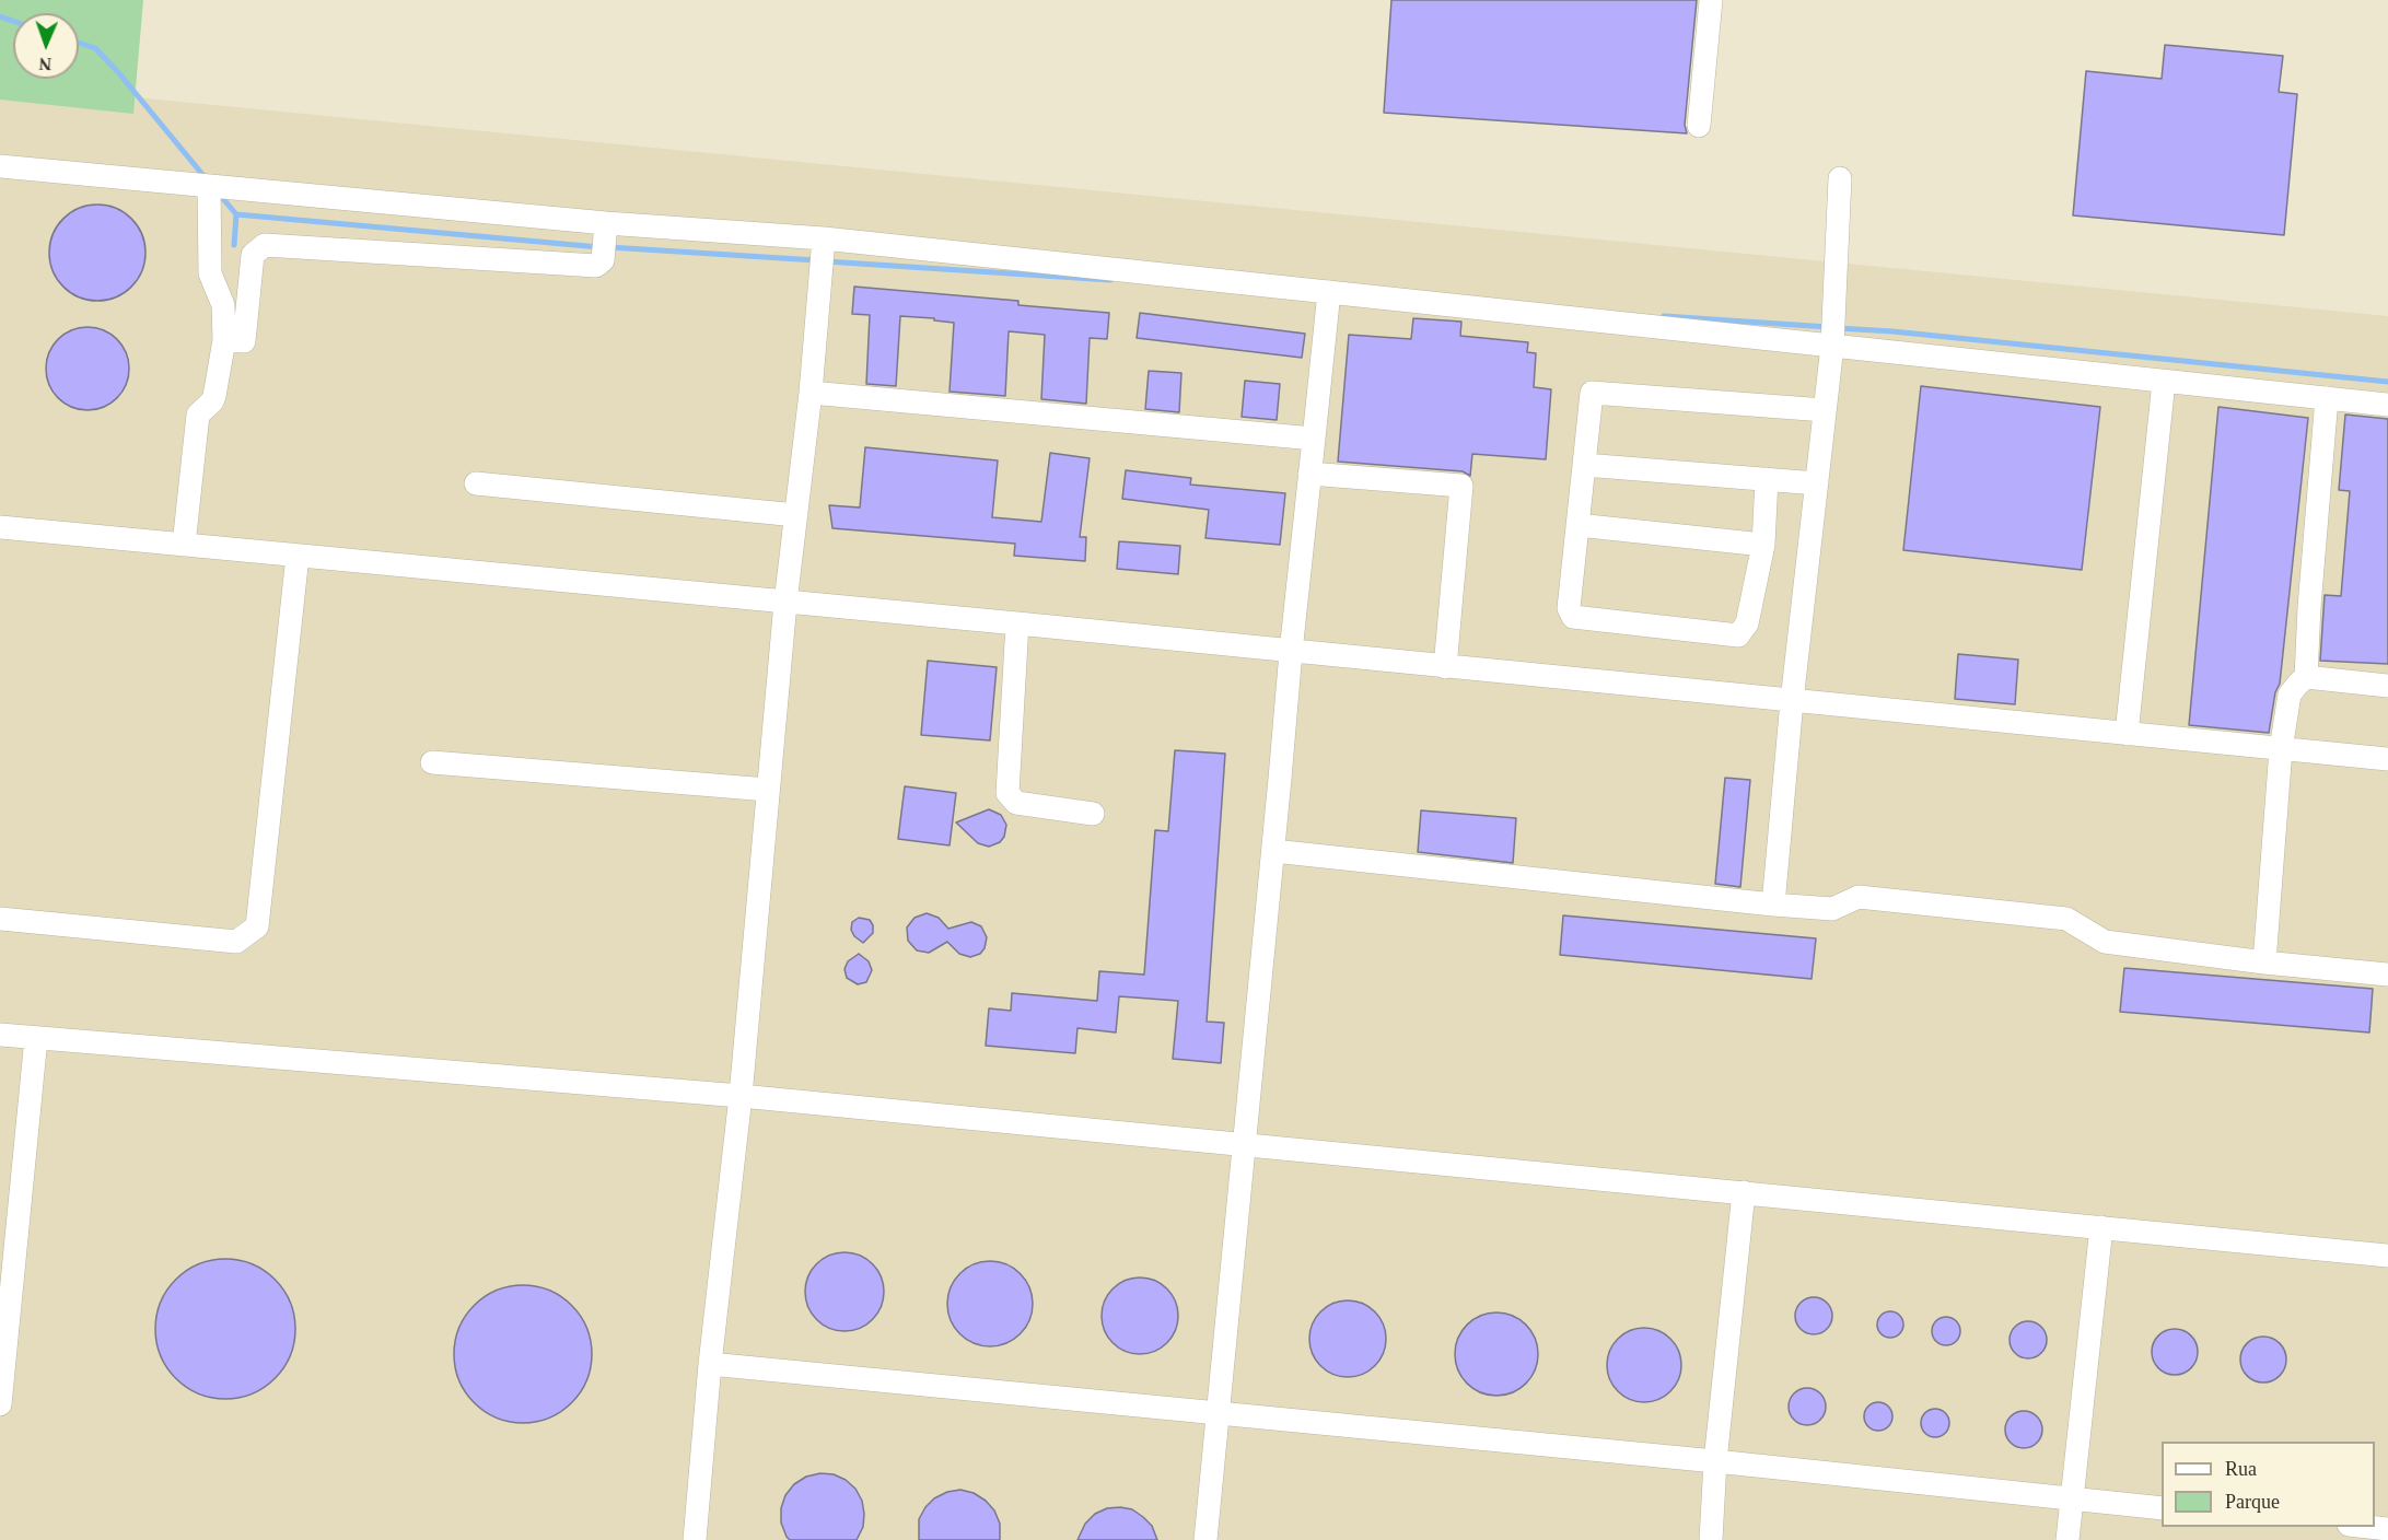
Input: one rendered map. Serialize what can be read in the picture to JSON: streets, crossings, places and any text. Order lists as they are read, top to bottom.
{
  "legend": ["Rua", "Parque"],
  "north": "bottom"
}
